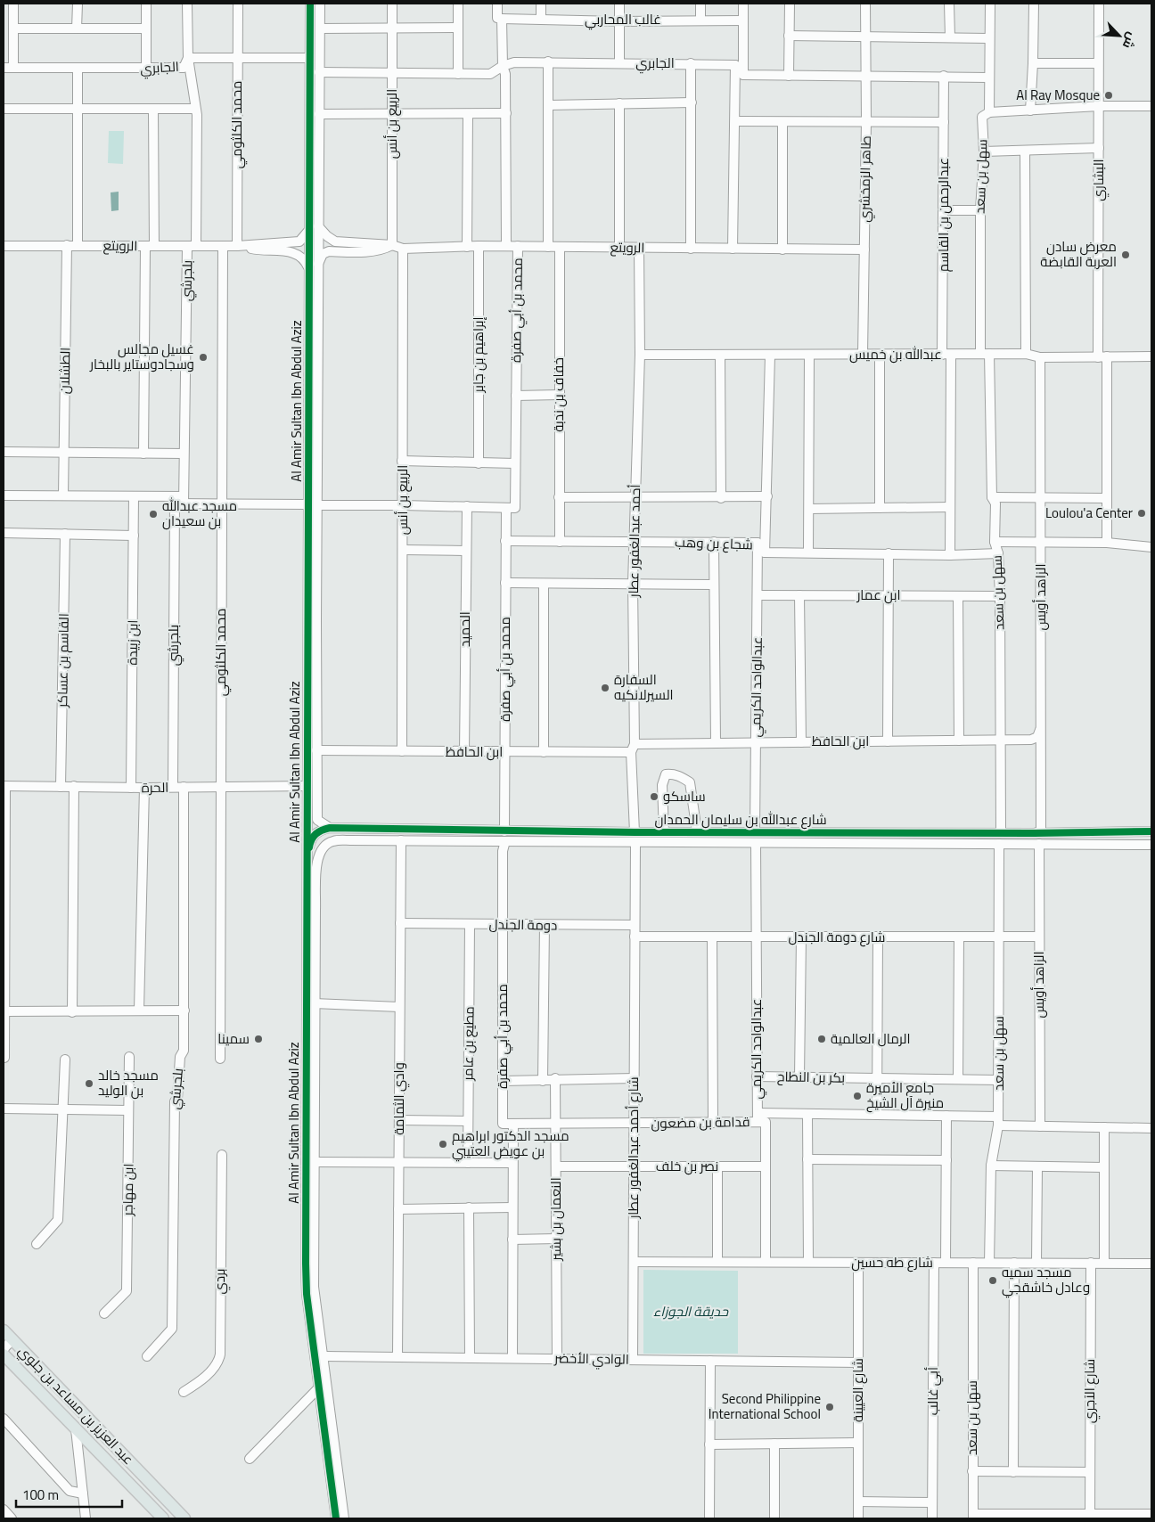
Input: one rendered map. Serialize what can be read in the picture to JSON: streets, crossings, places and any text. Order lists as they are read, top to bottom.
{
  "streets": {
    "main road": ["عبد العزيز بن مساعد بن جلوي"],
    "street": [
      "غالب المحاربي",
      "الجابري",
      "الربيع بن أنس",
      "محمد الكلثومي",
      "سهل بن سعد",
      "طاهر الزمخشري",
      "البشاري",
      "عبدالرحمن بن القاسم",
      "الرويتع",
      "بلجرشي",
      "محمد بن أبي صفرة",
      "إبراهيم بن جابر",
      "عبدالله بن خميس",
      "الطشلان",
      "خفاف بن ندبة",
      "Al Amir Sultan Ibn Abdul Aziz",
      "أحمد عبدالغفور عطار",
      "شجاع بن وهب",
      "ابن عمار",
      "الزاهد أويس",
      "الحميد",
      "ابن زبيدة",
      "القاسم بن عساكر",
      "عبدالواحد الكريمي",
      "ابن الحافظ",
      "الحرة",
      "شارع عبدالله بن سليمان الحمدان",
      "دومة الجندل",
      "شارع دومة الجندل",
      "مطيع بن عامر",
      "بكر بن النطاح",
      "وادي الثمامة",
      "قدامة بن مضعون",
      "شارع أحمد عبدالغفور عطار",
      "نصر بن خلف",
      "ابن مهاجر",
      "النعمان بن بشير",
      "شارع طه حسين",
      "بردي",
      "الوادي الأخضر",
      "شارع العيينة",
      "أبي غالب",
      "شارع الآجري"
    ]
  },
  "crossings": [
    ["غالب المحاربي", "محمد بن أبي صفرة"],
    ["الجابري", "الربيع بن أنس"],
    ["الجابري", "محمد الكلثومي"],
    ["الجابري", "بلجرشي"],
    ["الجابري", "محمد بن أبي صفرة"],
    ["الجابري", "Al Amir Sultan Ibn Abdul Aziz"],
    ["الربيع بن أنس", "الرويتع"],
    ["الربيع بن أنس", "ابن الحافظ"],
    ["محمد الكلثومي", "الرويتع"],
    ["محمد الكلثومي", "الحرة"],
    ["سهل بن سعد", "عبدالله بن خميس"],
    ["سهل بن سعد", "شجاع بن وهب"],
    ["سهل بن سعد", "ابن عمار"],
    ["سهل بن سعد", "ابن الحافظ"],
    ["سهل بن سعد", "شارع عبدالله بن سليمان الحمدان"],
    ["سهل بن سعد", "شارع دومة الجندل"],
    ["سهل بن سعد", "بكر بن النطاح"],
    ["سهل بن سعد", "قدامة بن مضعون"],
    ["سهل بن سعد", "شارع طه حسين"],
    ["طاهر الزمخشري", "الرويتع"],
    ["طاهر الزمخشري", "عبدالله بن خميس"],
    ["البشاري", "عبدالله بن خميس"],
    ["عبدالرحمن بن القاسم", "عبدالله بن خميس"],
    ["عبدالرحمن بن القاسم", "شجاع بن وهب"],
    ["الرويتع", "بلجرشي"],
    ["الرويتع", "محمد بن أبي صفرة"],
    ["الرويتع", "إبراهيم بن جابر"],
    ["الرويتع", "الطشلان"],
    ["الرويتع", "خفاف بن ندبة"],
    ["الرويتع", "Al Amir Sultan Ibn Abdul Aziz"],
    ["الرويتع", "أحمد عبدالغفور عطار"],
    ["بلجرشي", "الحرة"],
    ["محمد بن أبي صفرة", "شجاع بن وهب"],
    ["محمد بن أبي صفرة", "ابن الحافظ"],
    ["محمد بن أبي صفرة", "شارع عبدالله بن سليمان الحمدان"],
    ["محمد بن أبي صفرة", "دومة الجندل"],
    ["محمد بن أبي صفرة", "قدامة بن مضعون"],
    ["عبدالله بن خميس", "أحمد عبدالغفور عطار"],
    ["عبدالله بن خميس", "الزاهد أويس"],
    ["خفاف بن ندبة", "شجاع بن وهب"],
    ["Al Amir Sultan Ibn Abdul Aziz", "ابن الحافظ"],
    ["Al Amir Sultan Ibn Abdul Aziz", "الحرة"],
    ["Al Amir Sultan Ibn Abdul Aziz", "شارع عبدالله بن سليمان الحمدان"],
    ["Al Amir Sultan Ibn Abdul Aziz", "الوادي الأخضر"],
    ["أحمد عبدالغفور عطار", "شجاع بن وهب"],
    ["أحمد عبدالغفور عطار", "ابن الحافظ"],
    ["أحمد عبدالغفور عطار", "شارع عبدالله بن سليمان الحمدان"],
    ["شجاع بن وهب", "عبدالواحد الكريمي"],
    ["ابن عمار", "عبدالواحد الكريمي"],
    ["الزاهد أويس", "ابن الحافظ"],
    ["الزاهد أويس", "شارع عبدالله بن سليمان الحمدان"],
    ["الزاهد أويس", "شارع دومة الجندل"],
    ["الزاهد أويس", "قدامة بن مضعون"],
    ["الحميد", "ابن الحافظ"],
    ["ابن زبيدة", "الحرة"],
    ["القاسم بن عساكر", "الحرة"],
    ["عبدالواحد الكريمي", "ابن الحافظ"],
    ["عبدالواحد الكريمي", "شارع عبدالله بن سليمان الحمدان"],
    ["عبدالواحد الكريمي", "شارع دومة الجندل"],
    ["عبدالواحد الكريمي", "بكر بن النطاح"],
    ["عبدالواحد الكريمي", "قدامة بن مضعون"],
    ["عبدالواحد الكريمي", "نصر بن خلف"],
    ["عبدالواحد الكريمي", "شارع طه حسين"],
    ["شارع عبدالله بن سليمان الحمدان", "وادي الثمامة"],
    ["دومة الجندل", "مطيع بن عامر"],
    ["دومة الجندل", "وادي الثمامة"],
    ["شارع دومة الجندل", "شارع أحمد عبدالغفور عطار"],
    ["وادي الثمامة", "الوادي الأخضر"],
    ["قدامة بن مضعون", "شارع أحمد عبدالغفور عطار"],
    ["قدامة بن مضعون", "النعمان بن بشير"],
    ["شارع أحمد عبدالغفور عطار", "نصر بن خلف"],
    ["شارع أحمد عبدالغفور عطار", "شارع طه حسين"],
    ["شارع أحمد عبدالغفور عطار", "الوادي الأخضر"],
    ["نصر بن خلف", "النعمان بن بشير"],
    ["النعمان بن بشير", "الوادي الأخضر"],
    ["شارع طه حسين", "شارع العيينة"],
    ["شارع طه حسين", "أبي غالب"],
    ["شارع طه حسين", "شارع الآجري"],
    ["الوادي الأخضر", "شارع العيينة"]
  ],
  "parks": ["حديقة الجوزاء"],
  "places": [
    "Al Ray Mosque",
    "معرض سادن العربة القابضة",
    "غسيل مجالس وسجادوستاير بالبخار",
    "Loulou'a Center",
    "مسجد عبدالله بن سعيدان",
    "السفارة السيرلانكيه",
    "ساسكو",
    "سمينا",
    "الرمال العالمية",
    "مسجد خالد بن الوليد",
    "جامع الأميرة منيرة آل الشيخ",
    "مسجد الدكتور ابراهيم بن عويض العتيبي",
    "مسجد سميه وعادل خاشقجي",
    "Second Philippine International School"
  ],
  "scale_bar": "100 m",
  "north": "bottom right"
}
